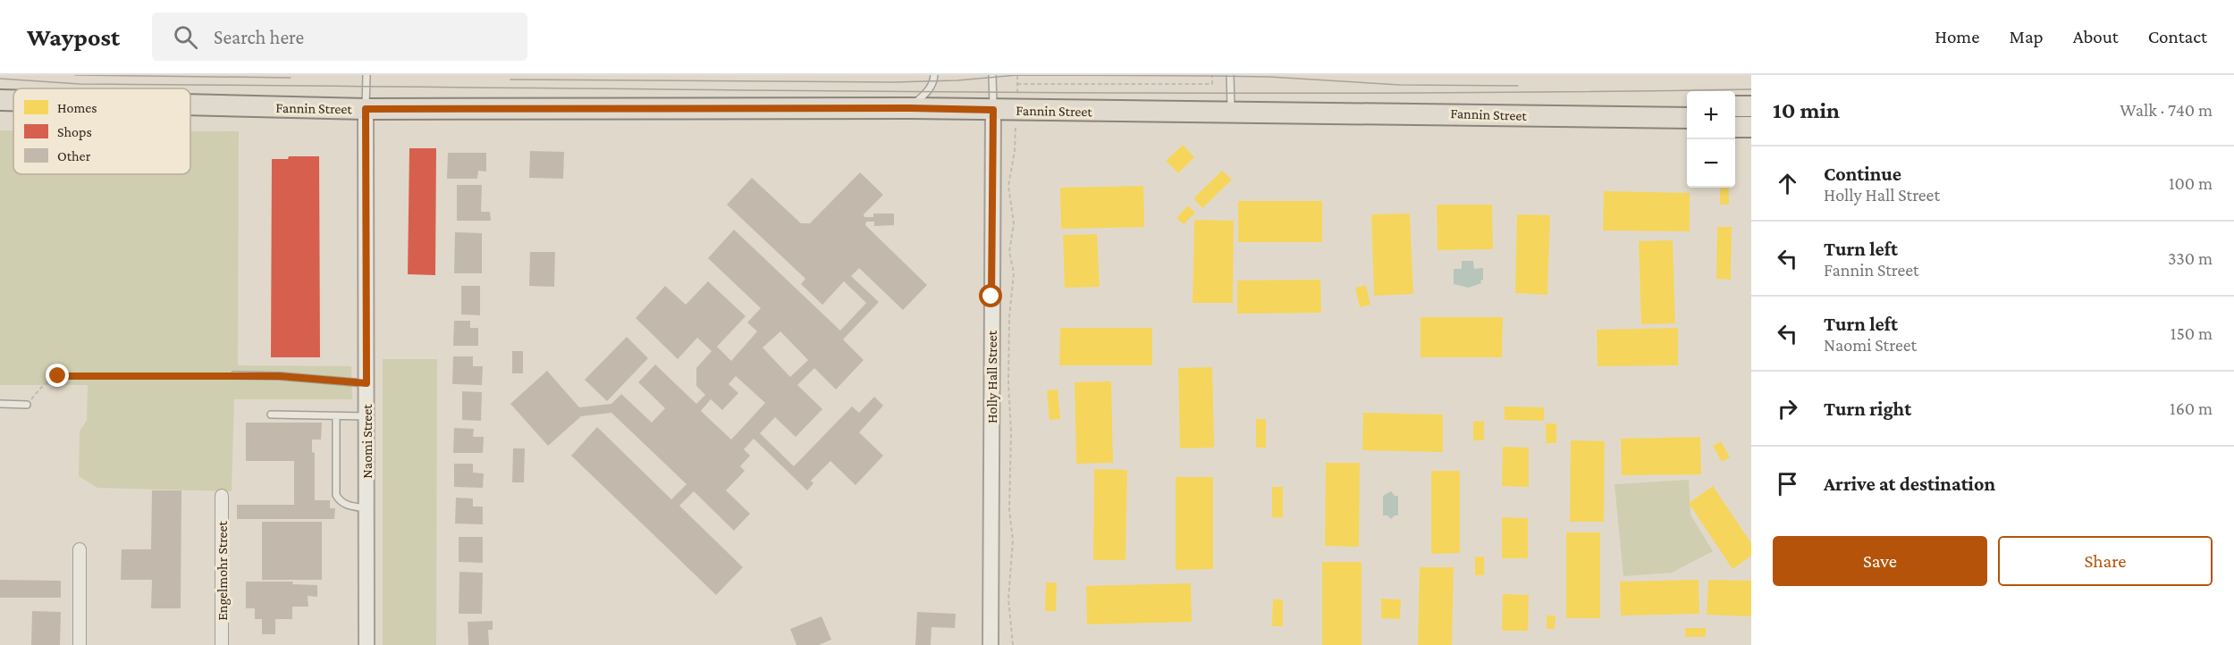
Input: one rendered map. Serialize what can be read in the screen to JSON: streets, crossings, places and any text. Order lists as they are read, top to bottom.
{
  "streets": {
    "main road": ["Fannin Street"],
    "street": ["Holly Hall Street", "Naomi Street", "Engelmohr Street"]
  },
  "crossings": [
    ["Fannin Street", "Holly Hall Street"],
    ["Fannin Street", "Naomi Street"]
  ],
  "legend": ["Homes", "Shops", "Other"],
  "page": {
    "header": "Waypost",
    "search": "Search here",
    "nav": [
      "Home",
      "Map",
      "About",
      "Contact"
    ],
    "heading": ["10 min", "Walk · 740 m"],
    "map_buttons": ["+", "−"],
    "list": [
      ["Continue", "Holly Hall Street", "100 m"],
      ["Turn left", "Fannin Street", "330 m"],
      ["Turn left", "Naomi Street", "150 m"],
      ["Turn right", "160 m"],
      "Arrive at destination"
    ],
    "buttons": ["Save", "Share"]
  }
}
